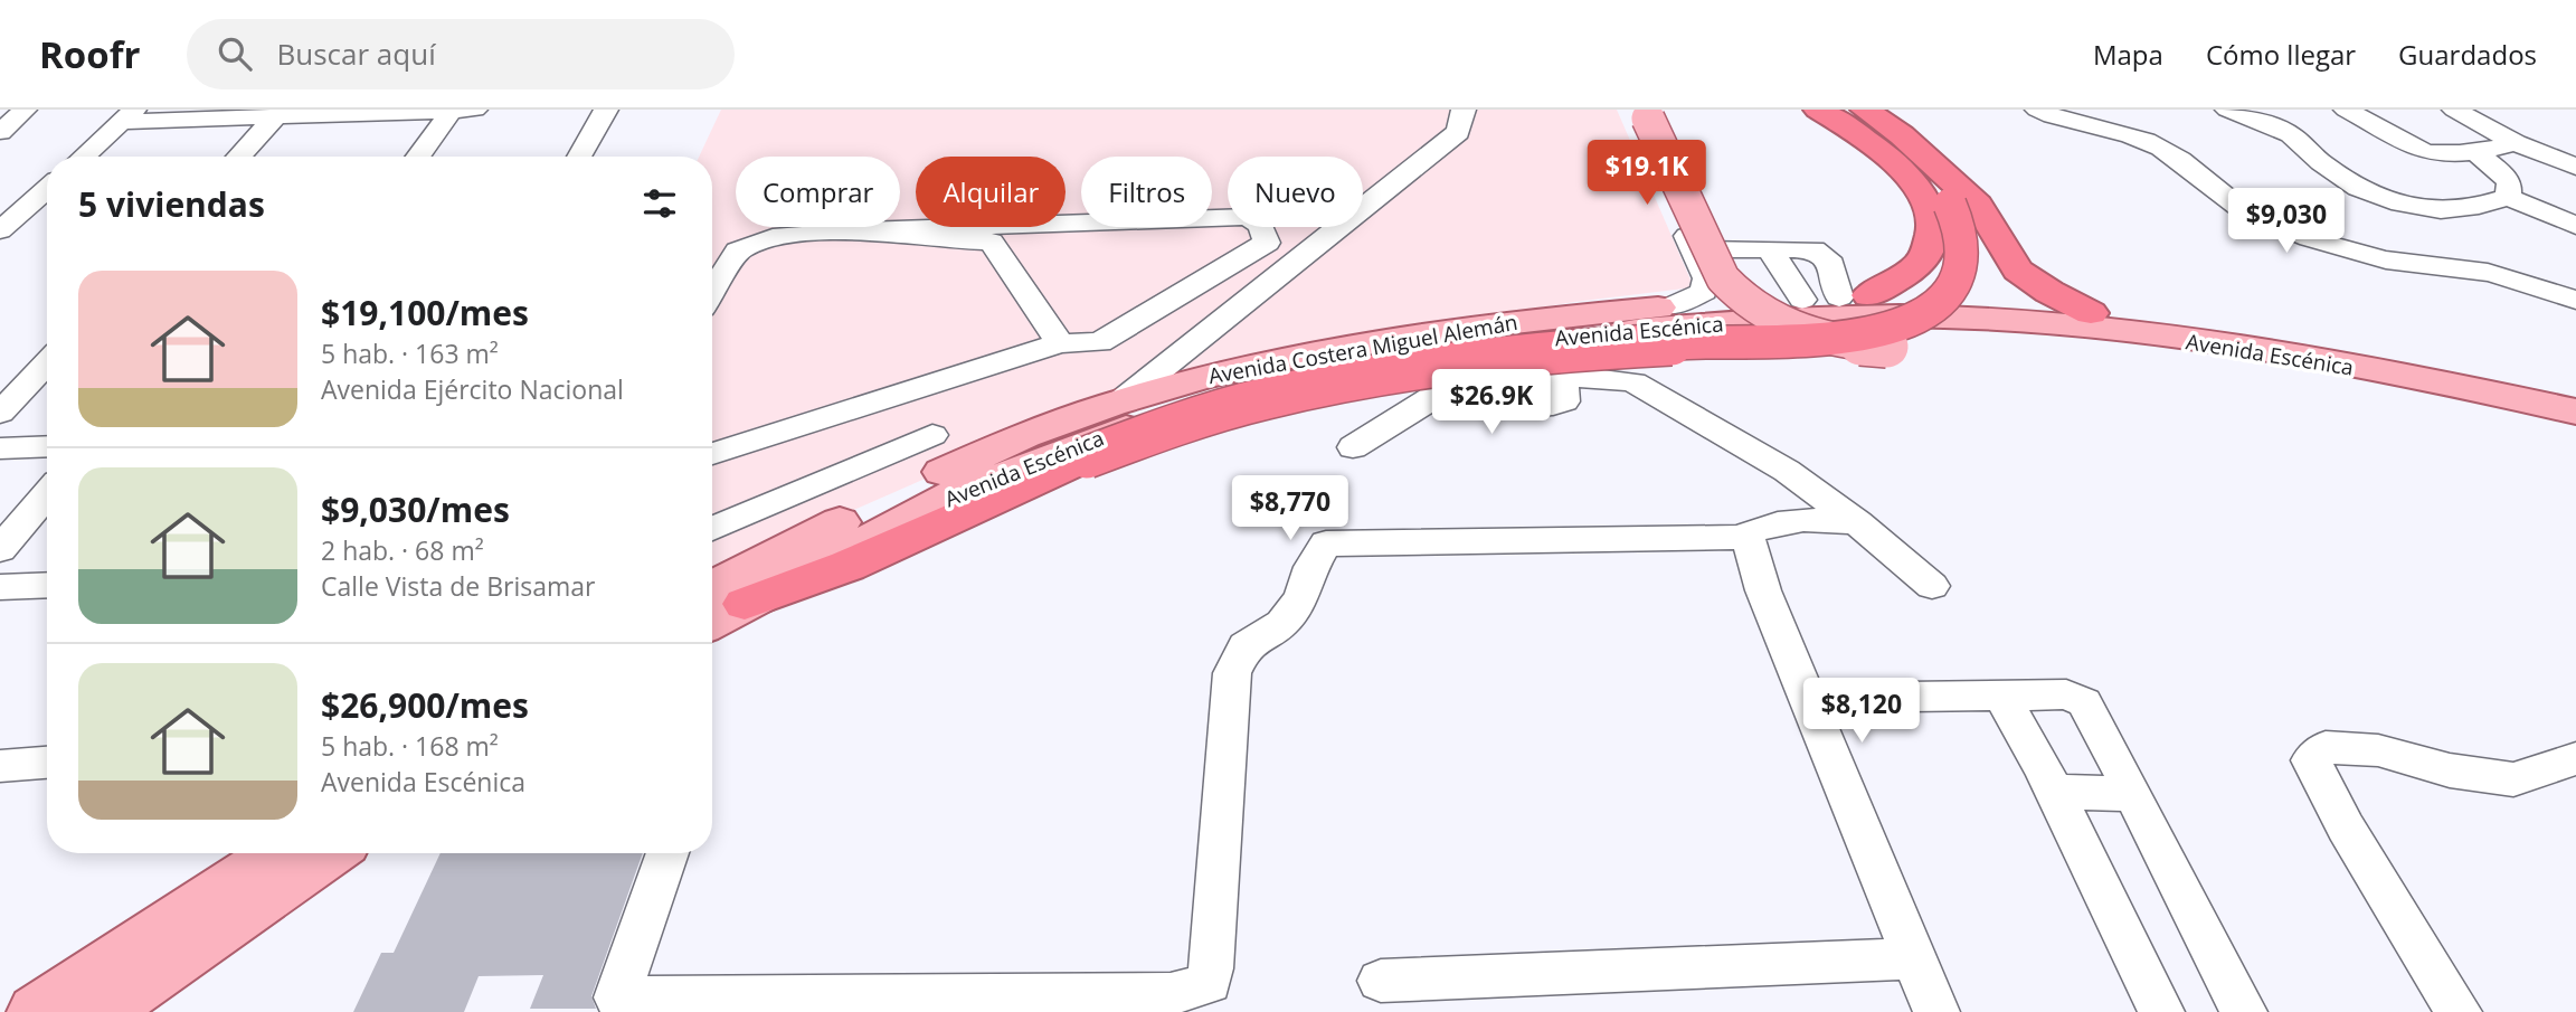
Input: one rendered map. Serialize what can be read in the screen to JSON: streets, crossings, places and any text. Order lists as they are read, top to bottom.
{
  "streets": {
    "main road": ["Avenida Escénica", "Avenida Costera Miguel Alemán"]
  },
  "page": {
    "header": "Roofr",
    "search": "Buscar aquí",
    "nav": ["Mapa", "Cómo llegar", "Guardados"],
    "price": [
      "$19.1K",
      "$9,030",
      "$26.9K",
      "$8,770",
      "$8,120"
    ],
    "chip": [
      "Comprar",
      "Alquilar",
      "Filtros",
      "Nuevo"
    ],
    "heading": "5 viviendas",
    "list": [
      {
        "name": "$19,100/mes",
        "note": "5 hab. · 163 m² · Avenida Ejército Nacional"
      },
      {
        "name": "$9,030/mes",
        "note": "2 hab. · 68 m² · Calle Vista de Brisamar"
      },
      {
        "name": "$26,900/mes",
        "note": "5 hab. · 168 m² · Avenida Escénica"
      }
    ]
  }
}
